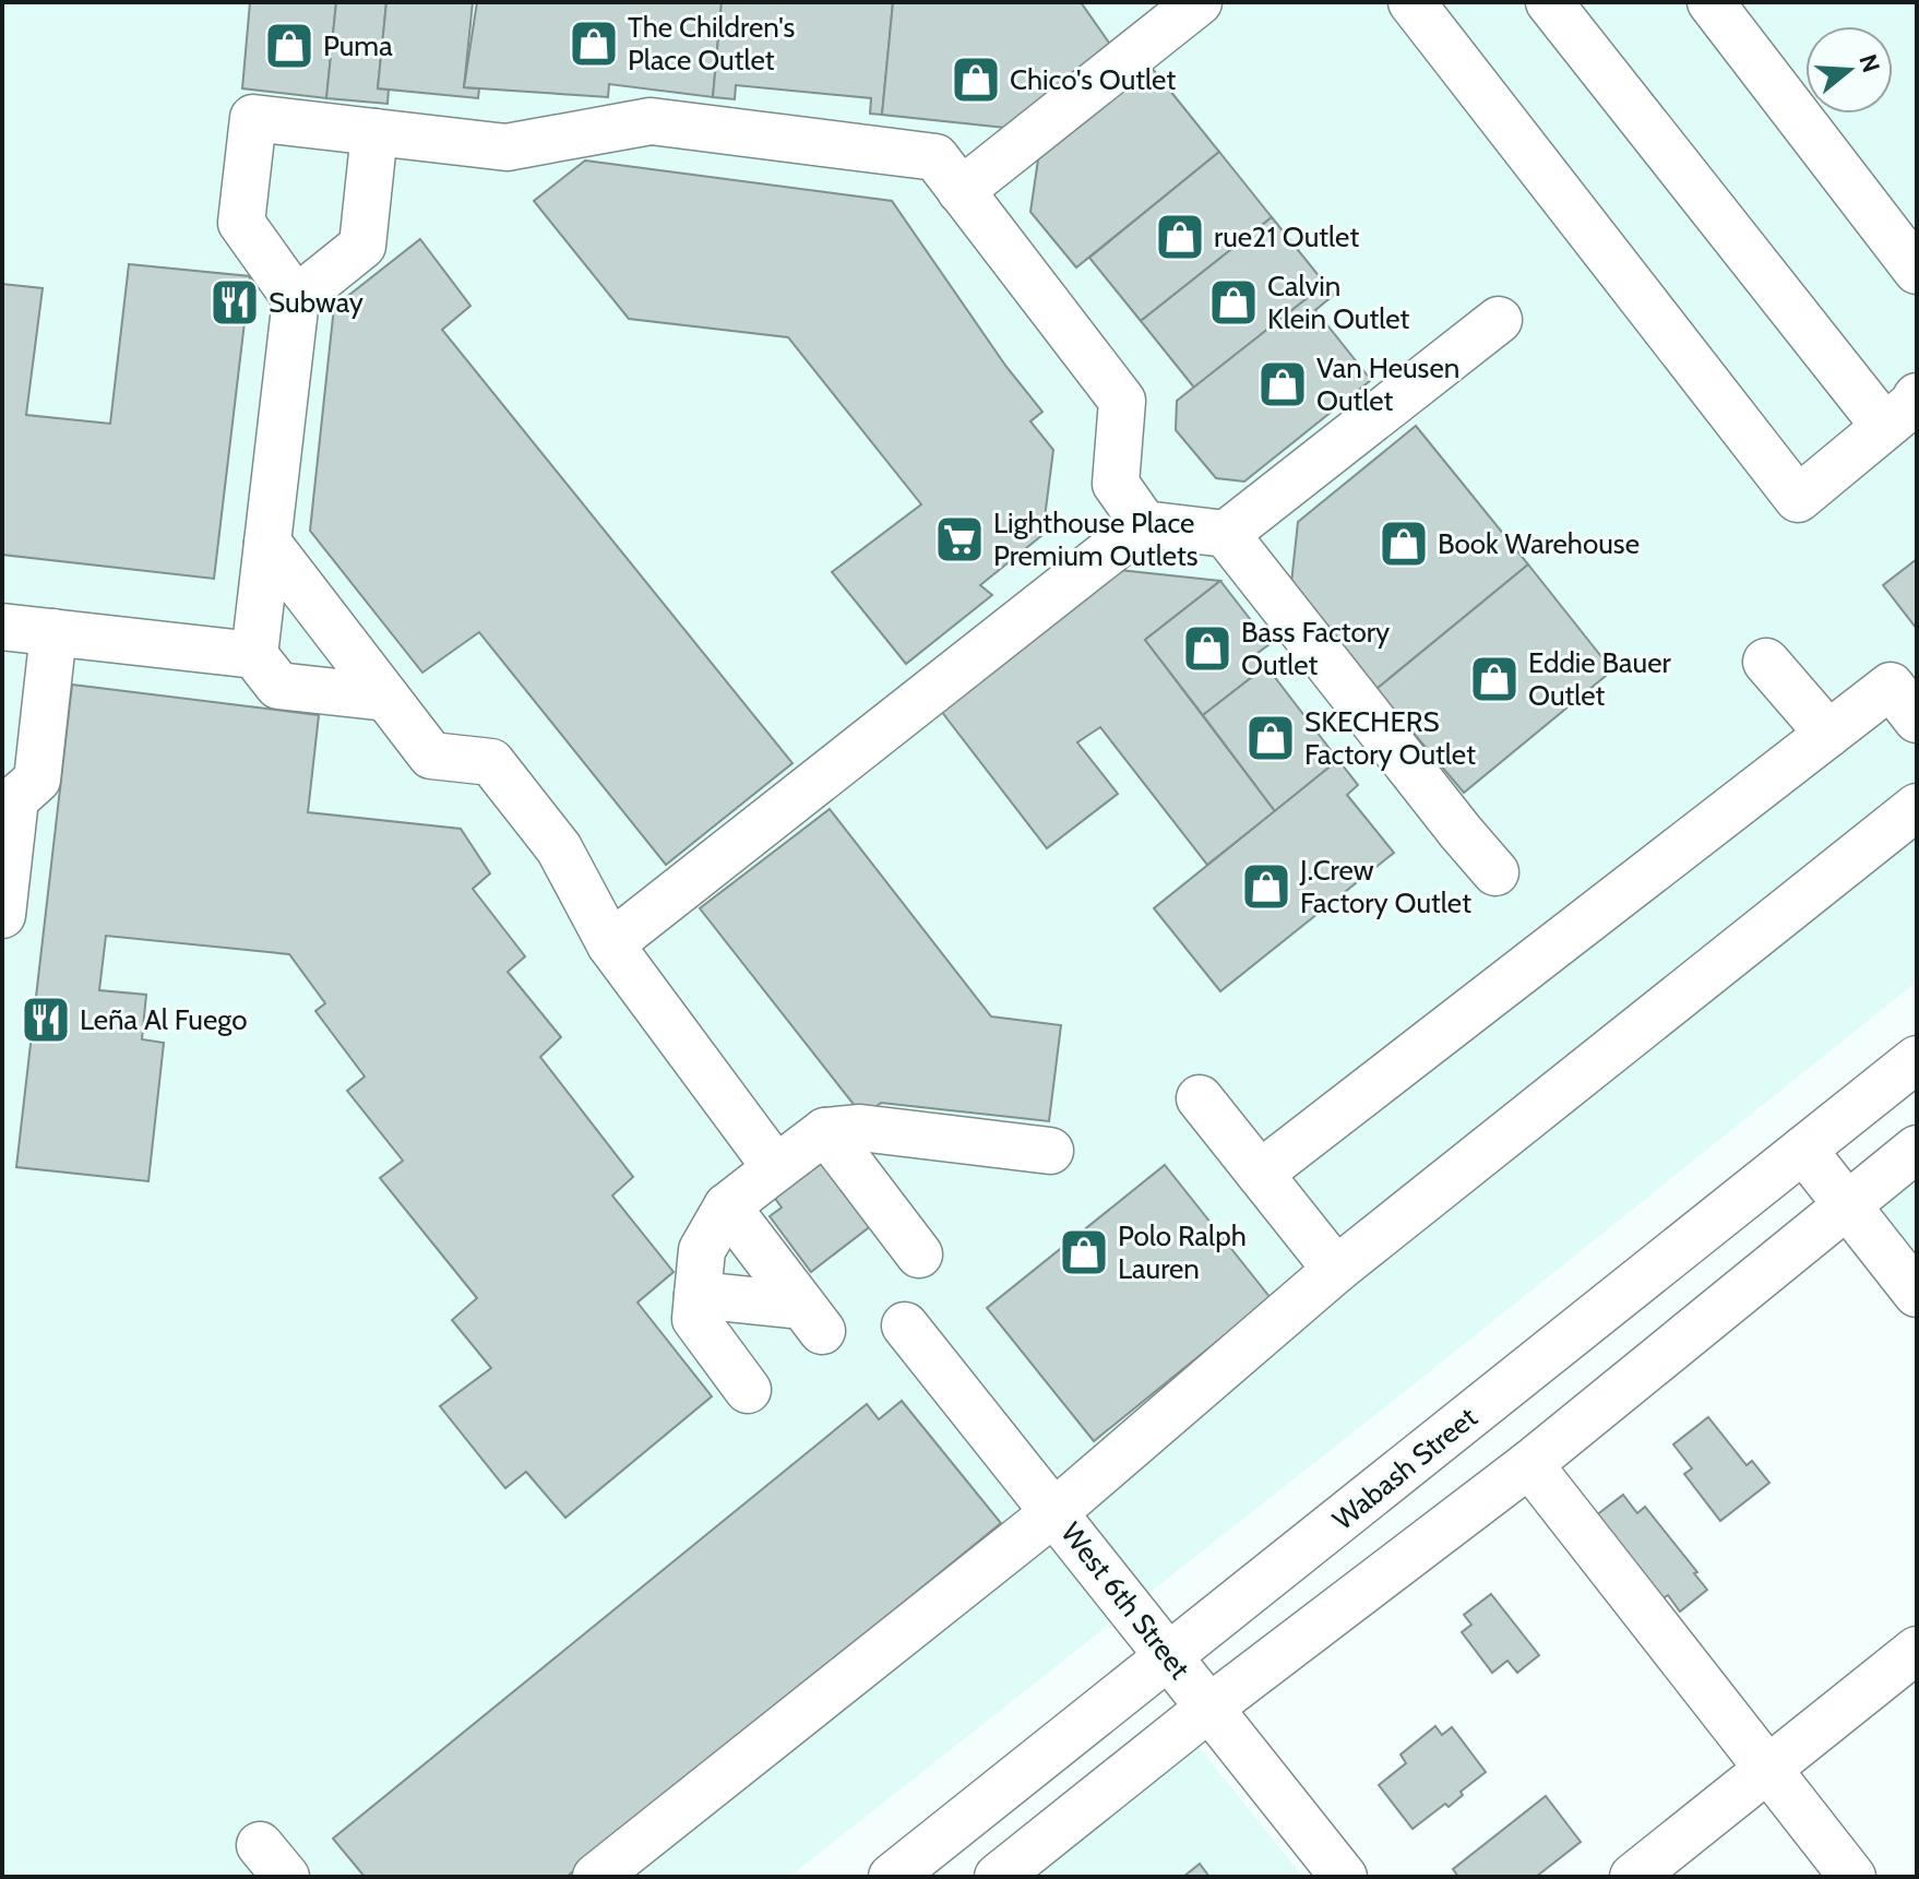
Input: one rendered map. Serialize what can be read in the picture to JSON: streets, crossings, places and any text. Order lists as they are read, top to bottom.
{
  "streets": {
    "street": ["Wabash Street", "West 6th Street"]
  },
  "crossings": [
    ["Wabash Street", "West 6th Street"]
  ],
  "places": {
    "shop": [
      "The Children's Place Outlet",
      "Puma",
      "Chico's Outlet",
      "rue21 Outlet",
      "Calvin Klein Outlet",
      "Van Heusen Outlet",
      "Book Warehouse",
      "Bass Factory Outlet",
      "Eddie Bauer Outlet",
      "SKECHERS Factory Outlet",
      "J.Crew Factory Outlet",
      "Polo Ralph Lauren"
    ],
    "restaurant": ["Subway", "Leña Al Fuego"],
    "supermarket": ["Lighthouse Place Premium Outlets"]
  },
  "north": "right"
}
